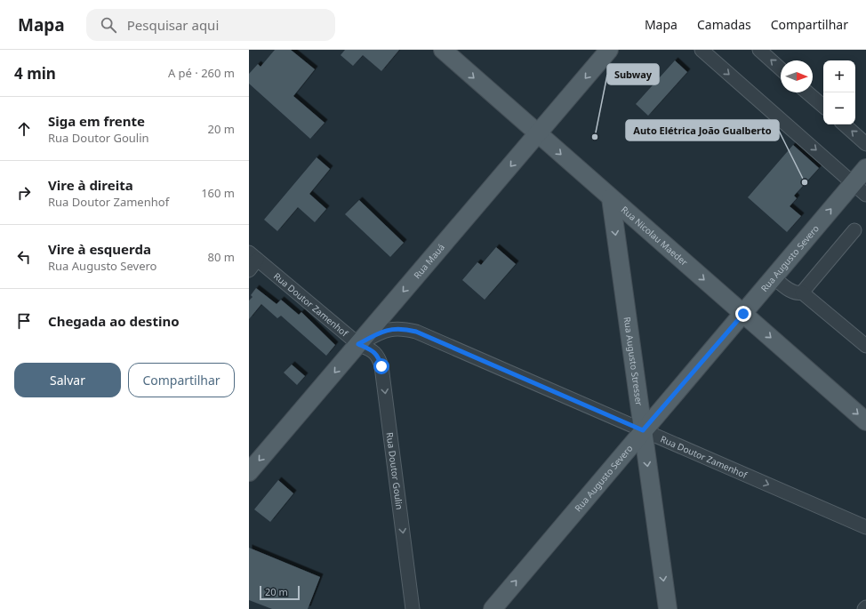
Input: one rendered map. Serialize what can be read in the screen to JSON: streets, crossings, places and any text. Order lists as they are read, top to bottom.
{
  "streets": {
    "main road": [
      "Rua Nicolau Maeder",
      "Rua Augusto Severo",
      "Rua Mauá",
      "Rua Augusto Stresser"
    ],
    "street": ["Rua Doutor Zamenhof", "Rua Doutor Goulin"]
  },
  "crossings": [
    ["Rua Nicolau Maeder", "Rua Augusto Severo"],
    ["Rua Nicolau Maeder", "Rua Mauá"],
    ["Rua Nicolau Maeder", "Rua Augusto Stresser"],
    ["Rua Augusto Severo", "Rua Doutor Zamenhof"],
    ["Rua Augusto Severo", "Rua Augusto Stresser"],
    ["Rua Mauá", "Rua Doutor Zamenhof"],
    ["Rua Mauá", "Rua Doutor Goulin"],
    ["Rua Doutor Zamenhof", "Rua Augusto Stresser"],
    ["Rua Doutor Zamenhof", "Rua Doutor Goulin"]
  ],
  "one_way": [
    "Rua Nicolau Maeder",
    "Rua Augusto Severo",
    "Rua Mauá",
    "Rua Doutor Zamenhof",
    "Rua Augusto Stresser",
    "Rua Doutor Goulin"
  ],
  "places": ["Subway", "Auto Elétrica João Gualberto"],
  "scale_bar": "20 m",
  "north": "right",
  "page": {
    "header": "Mapa",
    "search": "Pesquisar aqui",
    "nav": ["Mapa", "Camadas", "Compartilhar"],
    "heading": ["4 min", "A pé · 260 m"],
    "map_buttons": ["+", "−"],
    "list": [
      ["Siga em frente", "Rua Doutor Goulin", "20 m"],
      ["Vire à direita", "Rua Doutor Zamenhof", "160 m"],
      ["Vire à esquerda", "Rua Augusto Severo", "80 m"],
      "Chegada ao destino"
    ],
    "buttons": ["Salvar", "Compartilhar"],
    "scale": "20 m"
  }
}
